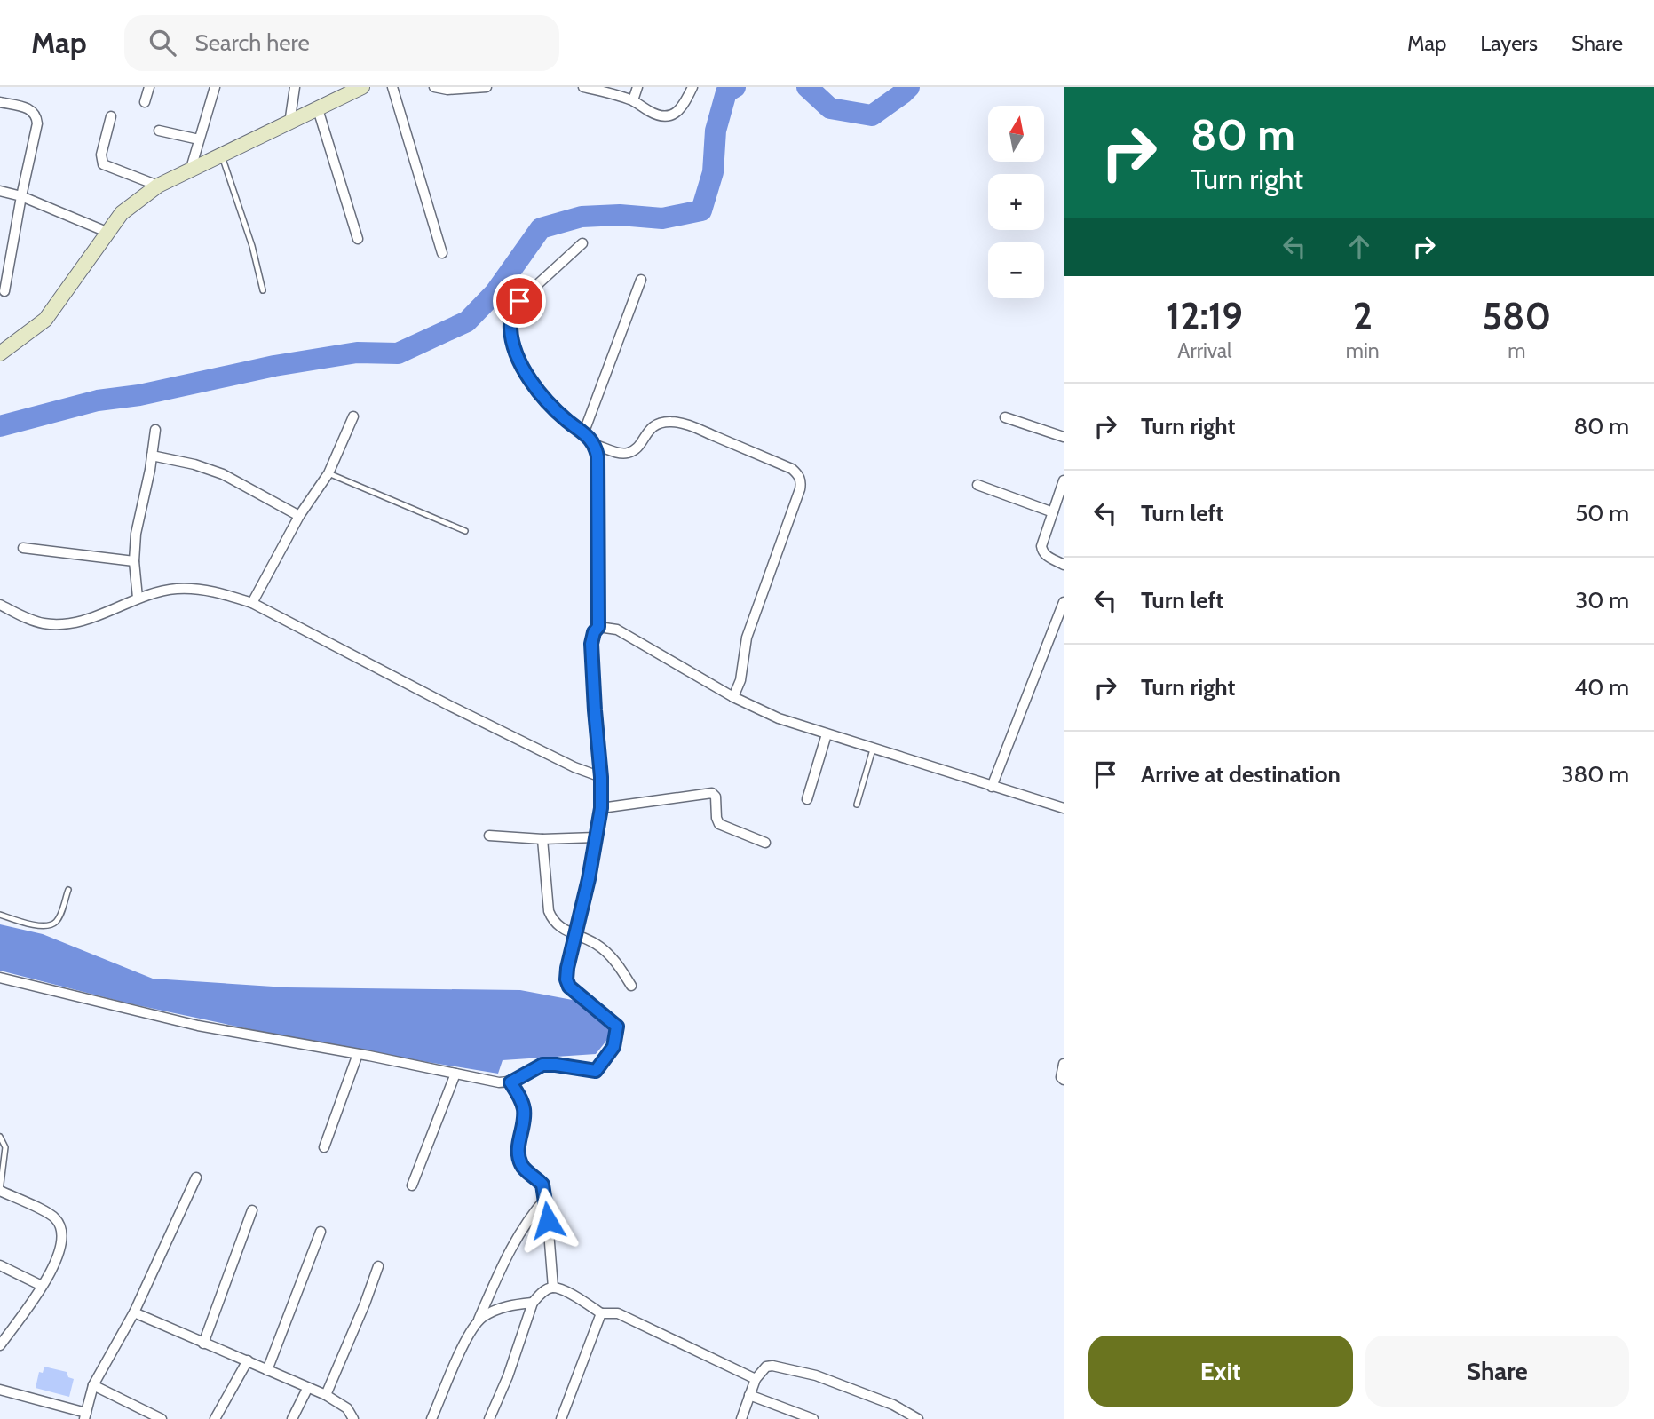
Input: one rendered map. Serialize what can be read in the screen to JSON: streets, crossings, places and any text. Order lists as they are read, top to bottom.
{
  "north": "top",
  "page": {
    "header": "Map",
    "search": "Search here",
    "nav": ["Map", "Layers", "Share"],
    "turn": ["80 m", "Turn right"],
    "map_buttons": ["+", "−"],
    "eta": [
      "12:19",
      "Arrival",
      "2",
      "min",
      "580",
      "m"
    ],
    "list": [
      {
        "name": "Turn right",
        "value": "80 m"
      },
      {
        "name": "Turn left",
        "value": "50 m"
      },
      {
        "name": "Turn left",
        "value": "30 m"
      },
      {
        "name": "Turn right",
        "value": "40 m"
      },
      {
        "name": "Arrive at destination",
        "value": "380 m"
      }
    ],
    "buttons": ["Exit", "Share"]
  }
}
